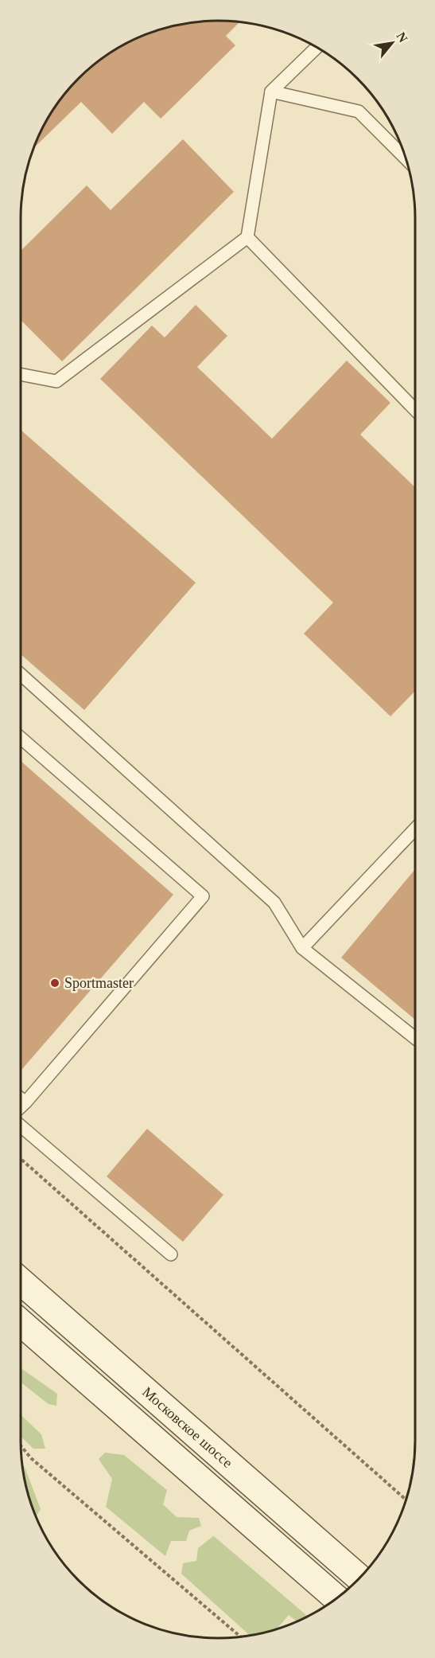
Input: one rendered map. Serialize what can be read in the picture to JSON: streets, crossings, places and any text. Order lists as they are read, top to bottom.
{
  "streets": {
    "main road": ["Московское шоссе"]
  },
  "places": ["Sportmaster"],
  "north": "top right"
}
